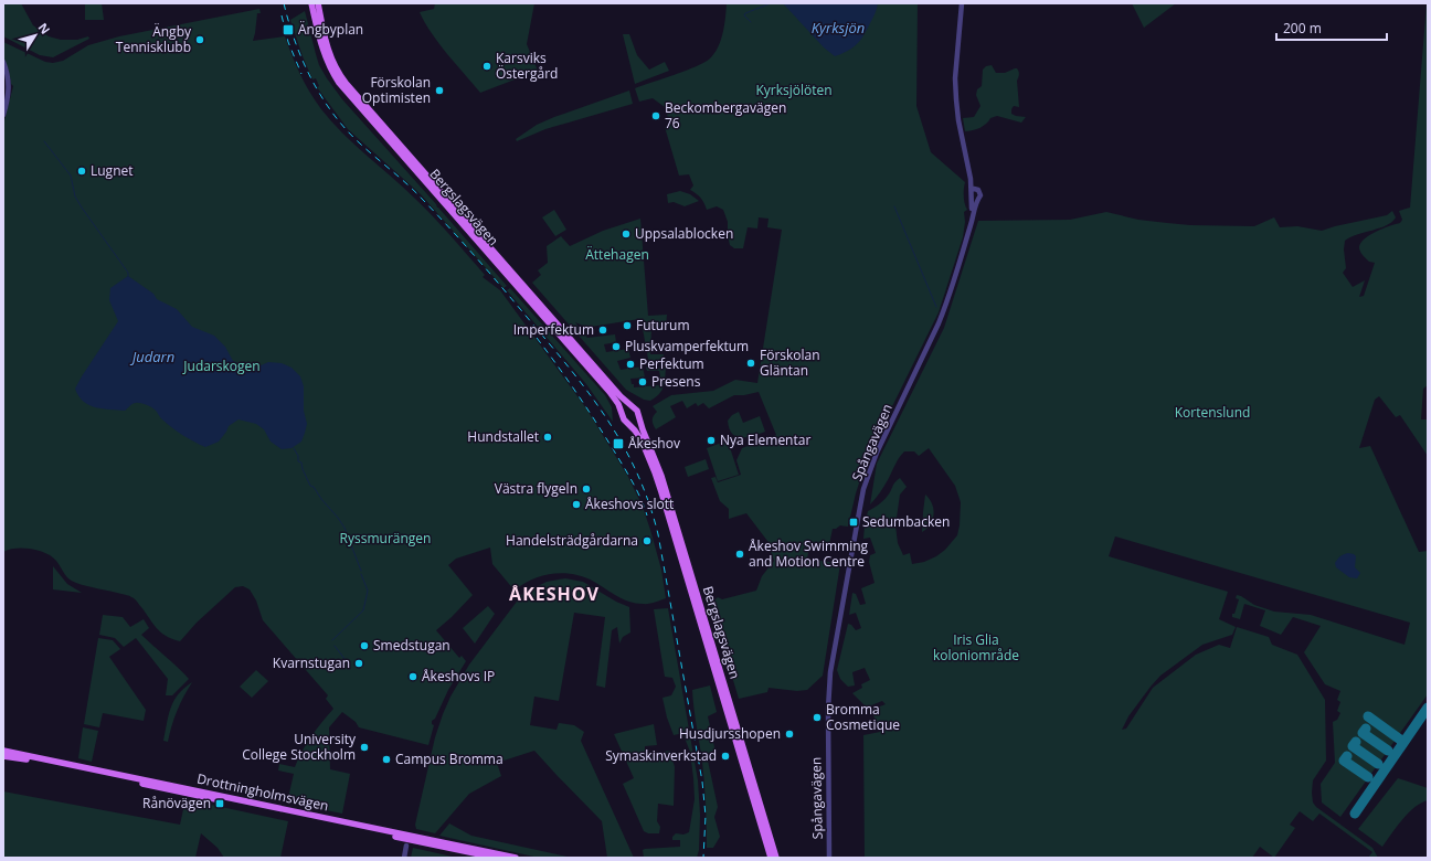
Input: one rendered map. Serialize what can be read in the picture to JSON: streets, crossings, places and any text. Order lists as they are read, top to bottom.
{
  "streets": {
    "main road": ["Bergslagsvägen", "Drottningholmsvägen"],
    "street": ["Spångavägen"]
  },
  "districts": ["ÅKESHOV"],
  "water": ["Kyrksjön", "Judarn"],
  "parks": [
    "Kyrksjölöten",
    "Ättehagen",
    "Judarskogen",
    "Kortenslund",
    "Ryssmurängen",
    "Iris Glia koloniområde"
  ],
  "places": {
    "transit": [
      "Ängbyplan",
      "Åkeshov",
      "Sedumbacken",
      "Rånövägen"
    ],
    "other": [
      "Ängby Tennisklubb",
      "Karsviks Östergård",
      "Förskolan Optimisten",
      "Beckombergavägen 76",
      "Lugnet",
      "Uppsalablocken",
      "Futurum",
      "Imperfektum",
      "Pluskvamperfektum",
      "Förskolan Gläntan",
      "Perfektum",
      "Presens",
      "Hundstallet",
      "Nya Elementar",
      "Västra flygeln",
      "Åkeshovs slott",
      "Handelsträdgårdarna",
      "Åkeshov Swimming and Motion Centre",
      "Smedstugan",
      "Kvarnstugan",
      "Åkeshovs IP",
      "Bromma Cosmetique",
      "Husdjursshopen",
      "University College Stockholm",
      "Symaskinverkstad",
      "Campus Bromma"
    ]
  },
  "scale_bar": "200 m",
  "north": "top right"
}
